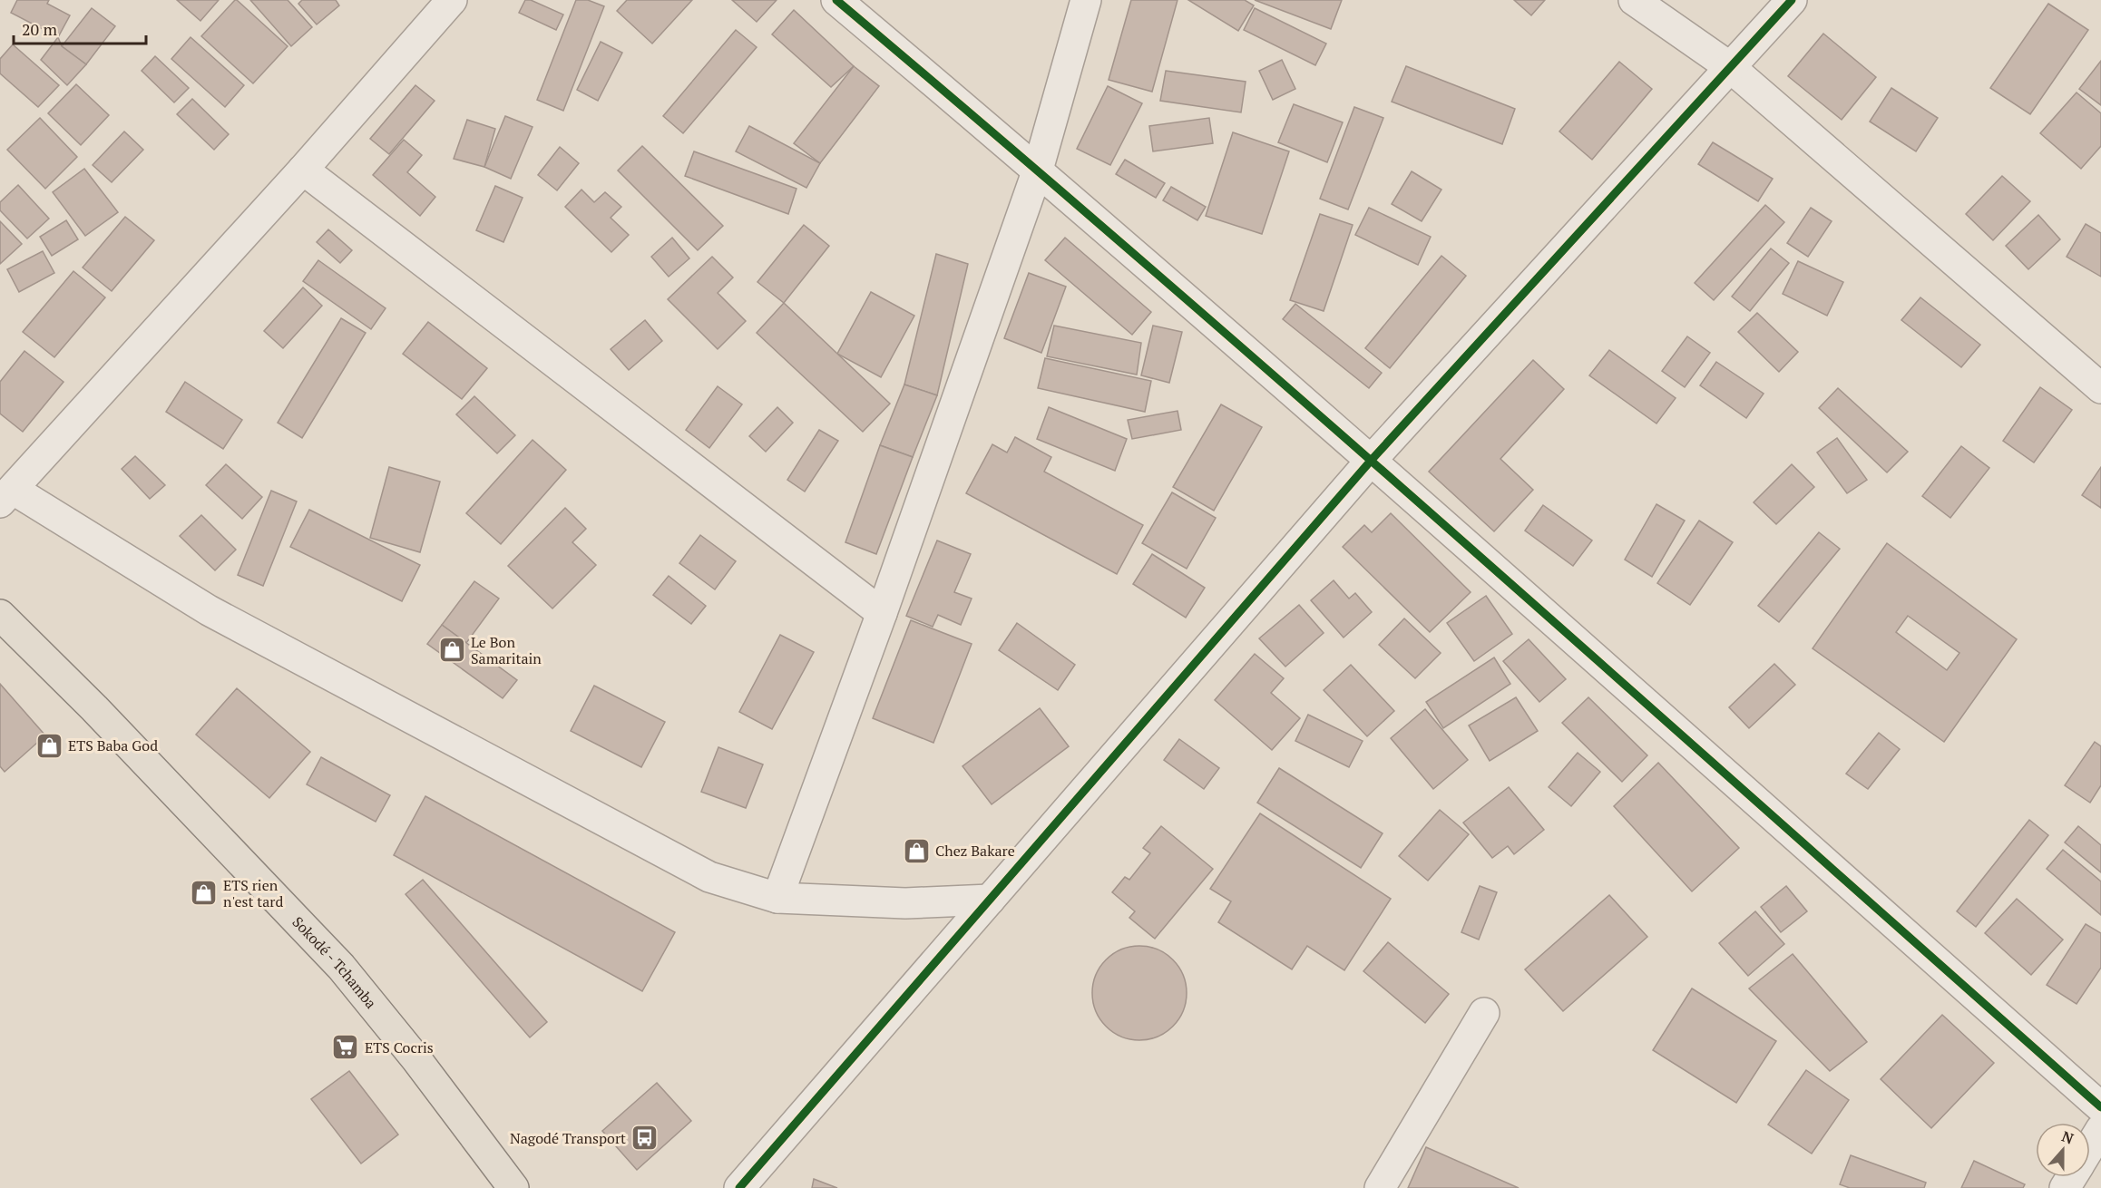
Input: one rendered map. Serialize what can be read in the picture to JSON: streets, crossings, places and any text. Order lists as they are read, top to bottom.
{
  "streets": {
    "main road": ["Sokodé - Tchamba"]
  },
  "places": {
    "shop": [
      "Le Bon Samaritain",
      "ETS Baba God",
      "Chez Bakare",
      "ETS rien n'est tard"
    ],
    "supermarket": ["ETS Cocris"],
    "bus stop": ["Nagodé Transport"]
  },
  "scale_bar": "20 m",
  "north": "top"
}
